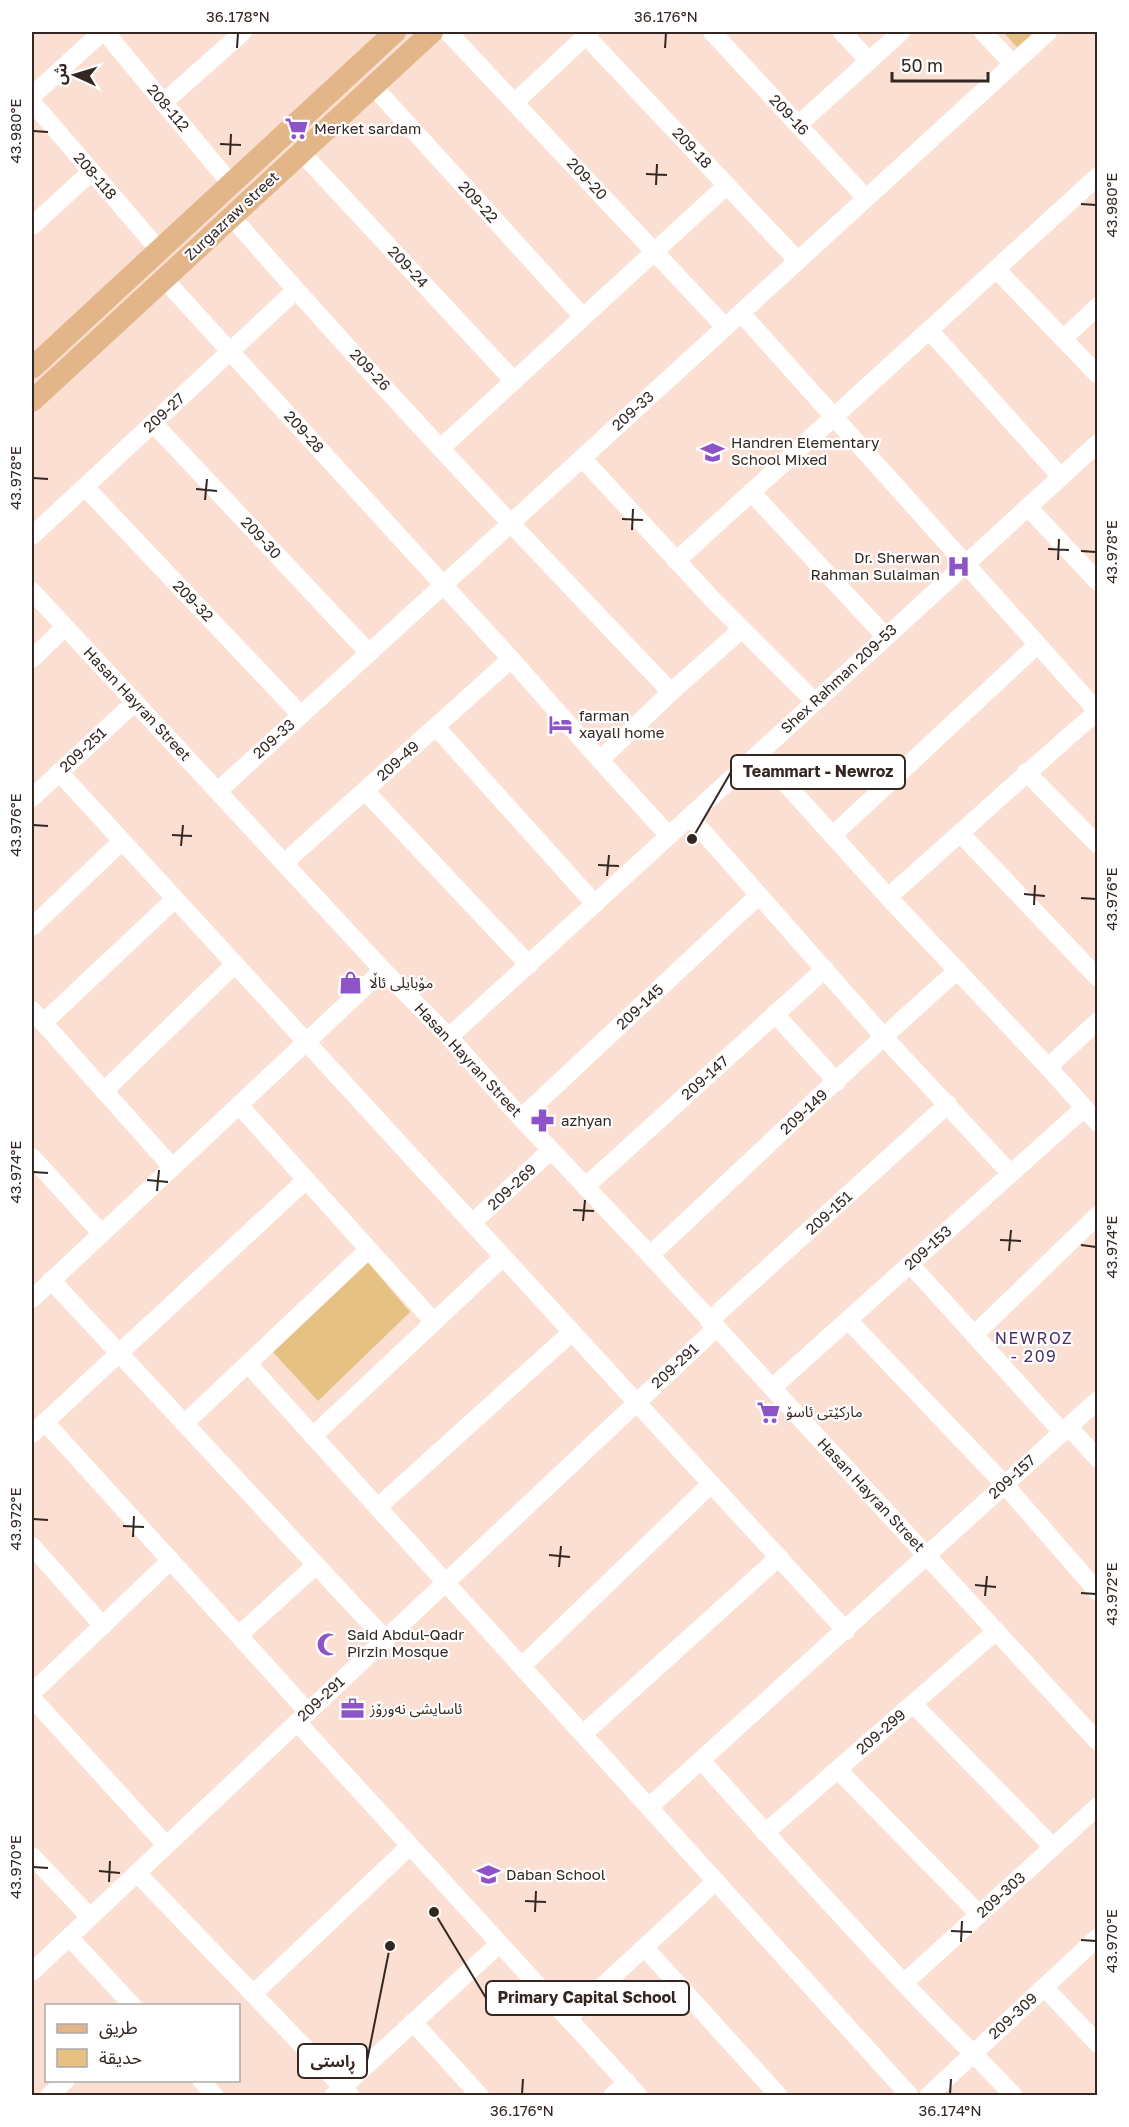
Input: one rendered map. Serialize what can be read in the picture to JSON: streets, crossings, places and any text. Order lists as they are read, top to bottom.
{
  "streets": {
    "main road": ["Zurgazraw street"],
    "street": [
      "208-112",
      "209-16",
      "209-18",
      "208-118",
      "209-20",
      "209-22",
      "209-24",
      "209-26",
      "209-33",
      "209-27",
      "209-28",
      "209-30",
      "209-32",
      "Shex Rahman 209-53",
      "Hasan Hayran Street",
      "209-251",
      "209-49",
      "209-145",
      "209-147",
      "209-149",
      "209-269",
      "209-151",
      "209-153",
      "209-291",
      "209-157",
      "209-299",
      "209-303",
      "209-309"
    ]
  },
  "crossings": [
    ["208-112", "Zurgazraw street"],
    ["209-16", "209-33"],
    ["209-18", "209-33"],
    ["208-118", "Zurgazraw street"],
    ["209-20", "209-33"],
    ["209-22", "Zurgazraw street"],
    ["Zurgazraw street", "209-24"],
    ["Zurgazraw street", "209-26"],
    ["Zurgazraw street", "209-28"],
    ["209-26", "209-33"],
    ["209-26", "209-27"],
    ["209-33", "209-28"],
    ["209-33", "209-30"],
    ["209-33", "209-32"],
    ["209-33", "Hasan Hayran Street"],
    ["209-27", "209-28"],
    ["209-27", "209-30"],
    ["209-27", "209-32"],
    ["209-28", "Shex Rahman 209-53"],
    ["209-28", "209-49"],
    ["Shex Rahman 209-53", "Hasan Hayran Street"],
    ["Hasan Hayran Street", "209-251"],
    ["Hasan Hayran Street", "209-49"],
    ["Hasan Hayran Street", "209-145"],
    ["Hasan Hayran Street", "209-147"],
    ["Hasan Hayran Street", "209-149"],
    ["Hasan Hayran Street", "209-269"],
    ["Hasan Hayran Street", "209-151"],
    ["Hasan Hayran Street", "209-153"],
    ["Hasan Hayran Street", "209-291"],
    ["Hasan Hayran Street", "209-157"],
    ["Hasan Hayran Street", "209-299"],
    ["209-151", "209-291"]
  ],
  "districts": ["NEWROZ - 209"],
  "places": {
    "supermarket": ["Merket sardam", "مارکێتی ئاسۆ"],
    "school or university": ["Handren Elementary School Mixed", "Daban School"],
    "hospital": ["Dr. Sherwan Rahman Sulaiman"],
    "hotel": ["farman xayali home"],
    "other": ["Teammart - Newroz", "Primary Capital School", "ڕاستی"],
    "shop": ["مۆبایلی ئاڵا"],
    "pharmacy": ["azhyan"],
    "mosque": ["Said Abdul-Qadr Pirzin Mosque"],
    "office": ["ئاسایشی نەورۆز"]
  },
  "legend": ["طريق", "حديقة"],
  "scale_bar": "50 m",
  "north": "left",
  "coordinates": [
    "36.178°N",
    "36.176°N",
    "43.980°E",
    "43.978°E",
    "43.976°E",
    "43.974°E",
    "43.972°E",
    "43.970°E",
    "36.174°N"
  ]
}
